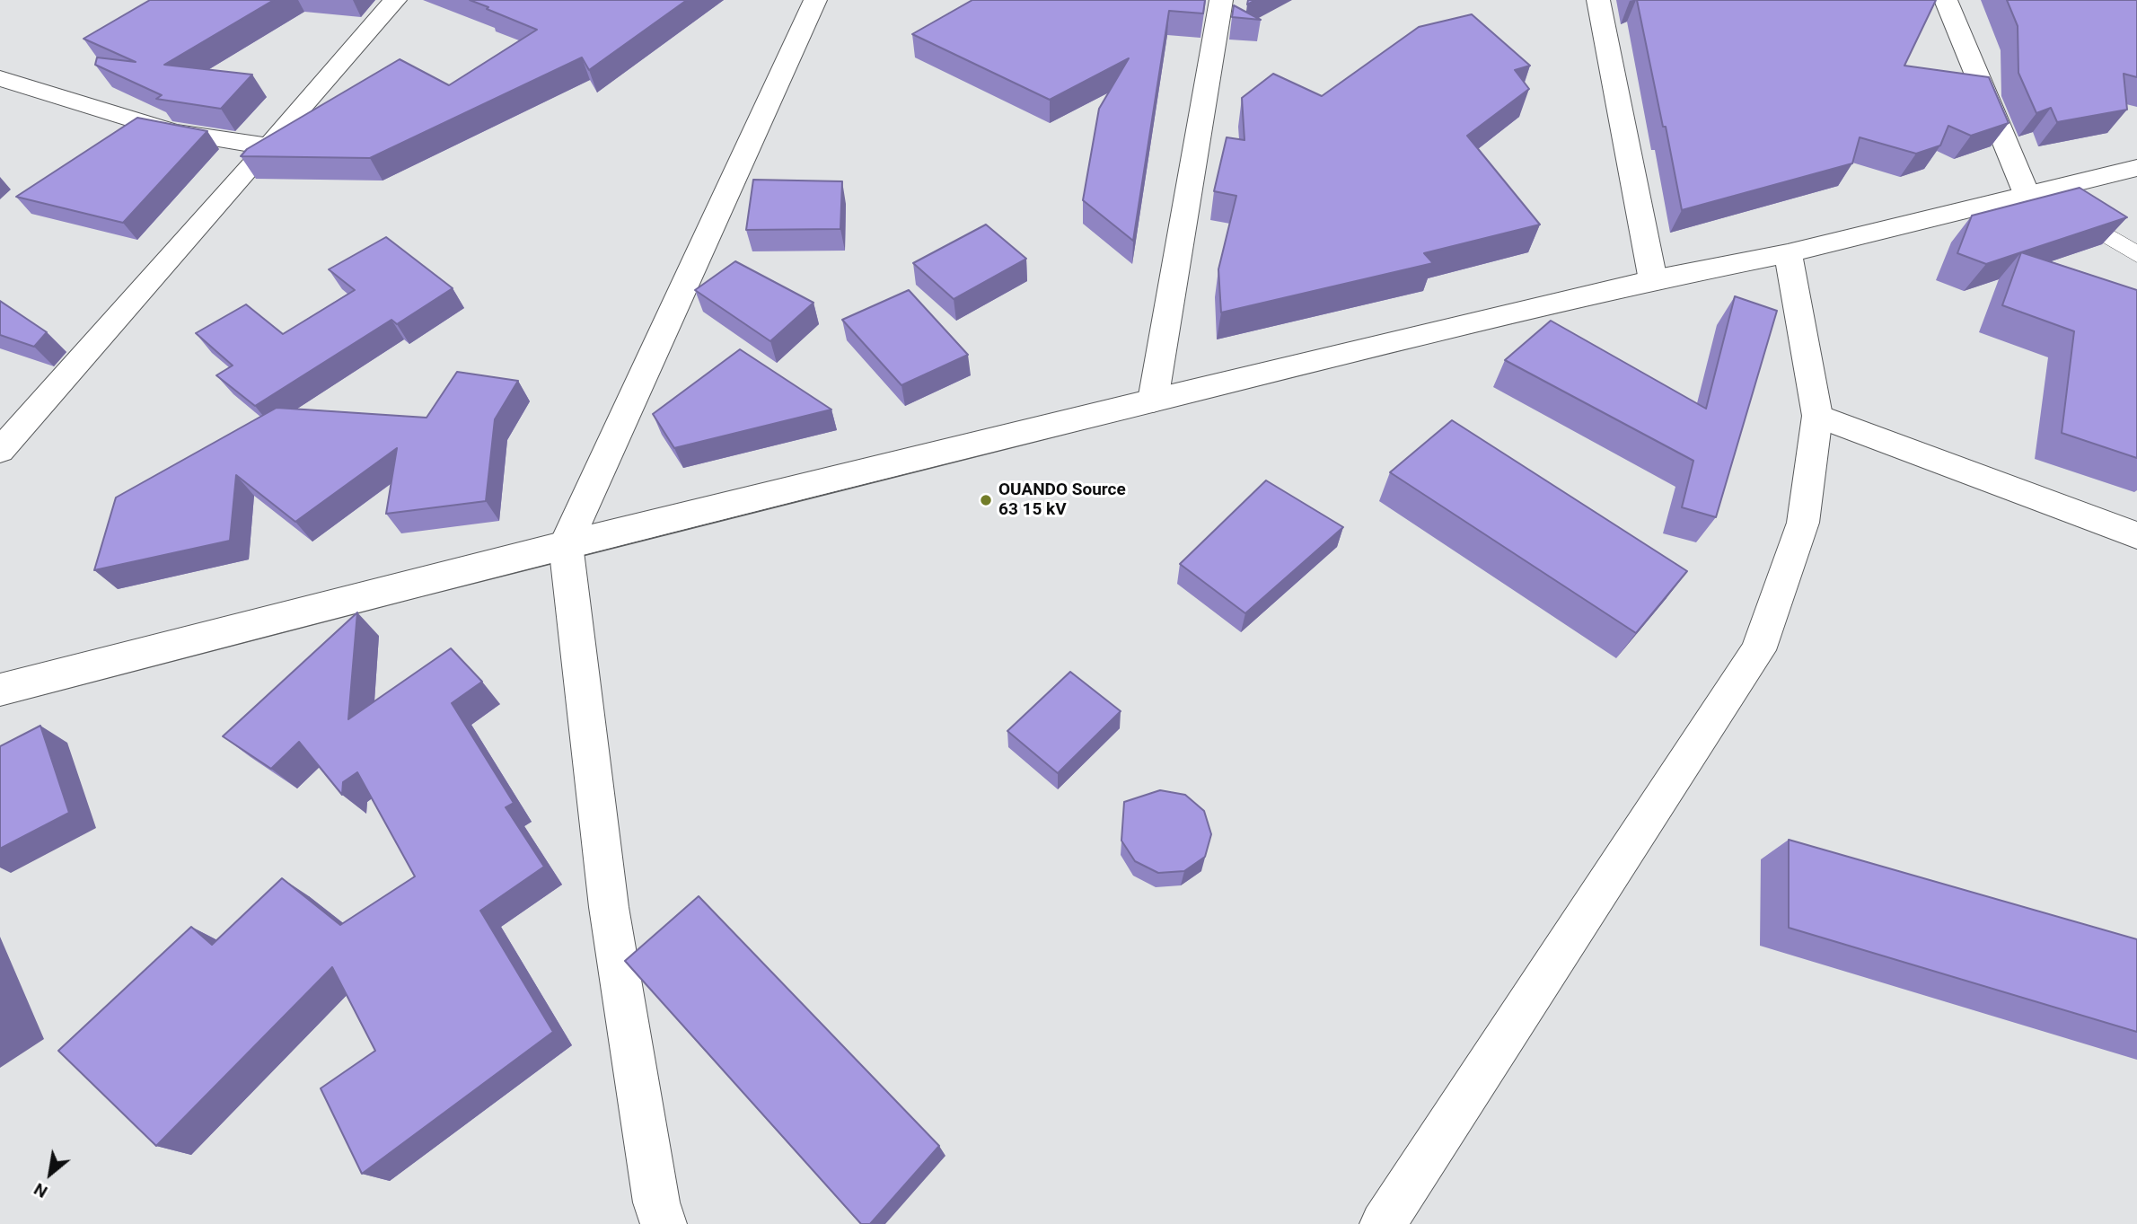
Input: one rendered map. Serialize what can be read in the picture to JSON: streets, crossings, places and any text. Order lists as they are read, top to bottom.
{
  "places": ["OUANDO Source 63 15 kV"],
  "north": "bottom left"
}
